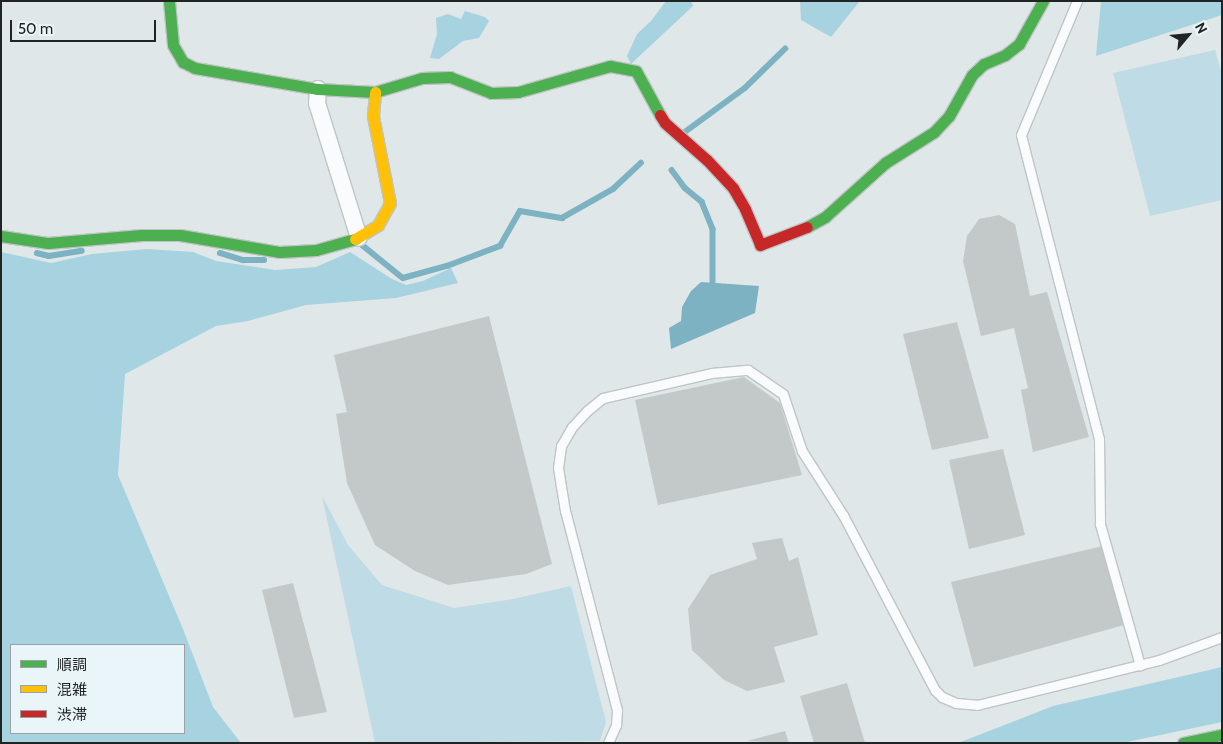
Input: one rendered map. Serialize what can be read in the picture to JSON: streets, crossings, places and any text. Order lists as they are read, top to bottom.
{
  "legend": ["順調", "混雑", "渋滞"],
  "scale_bar": "50 m",
  "north": "top right"
}
